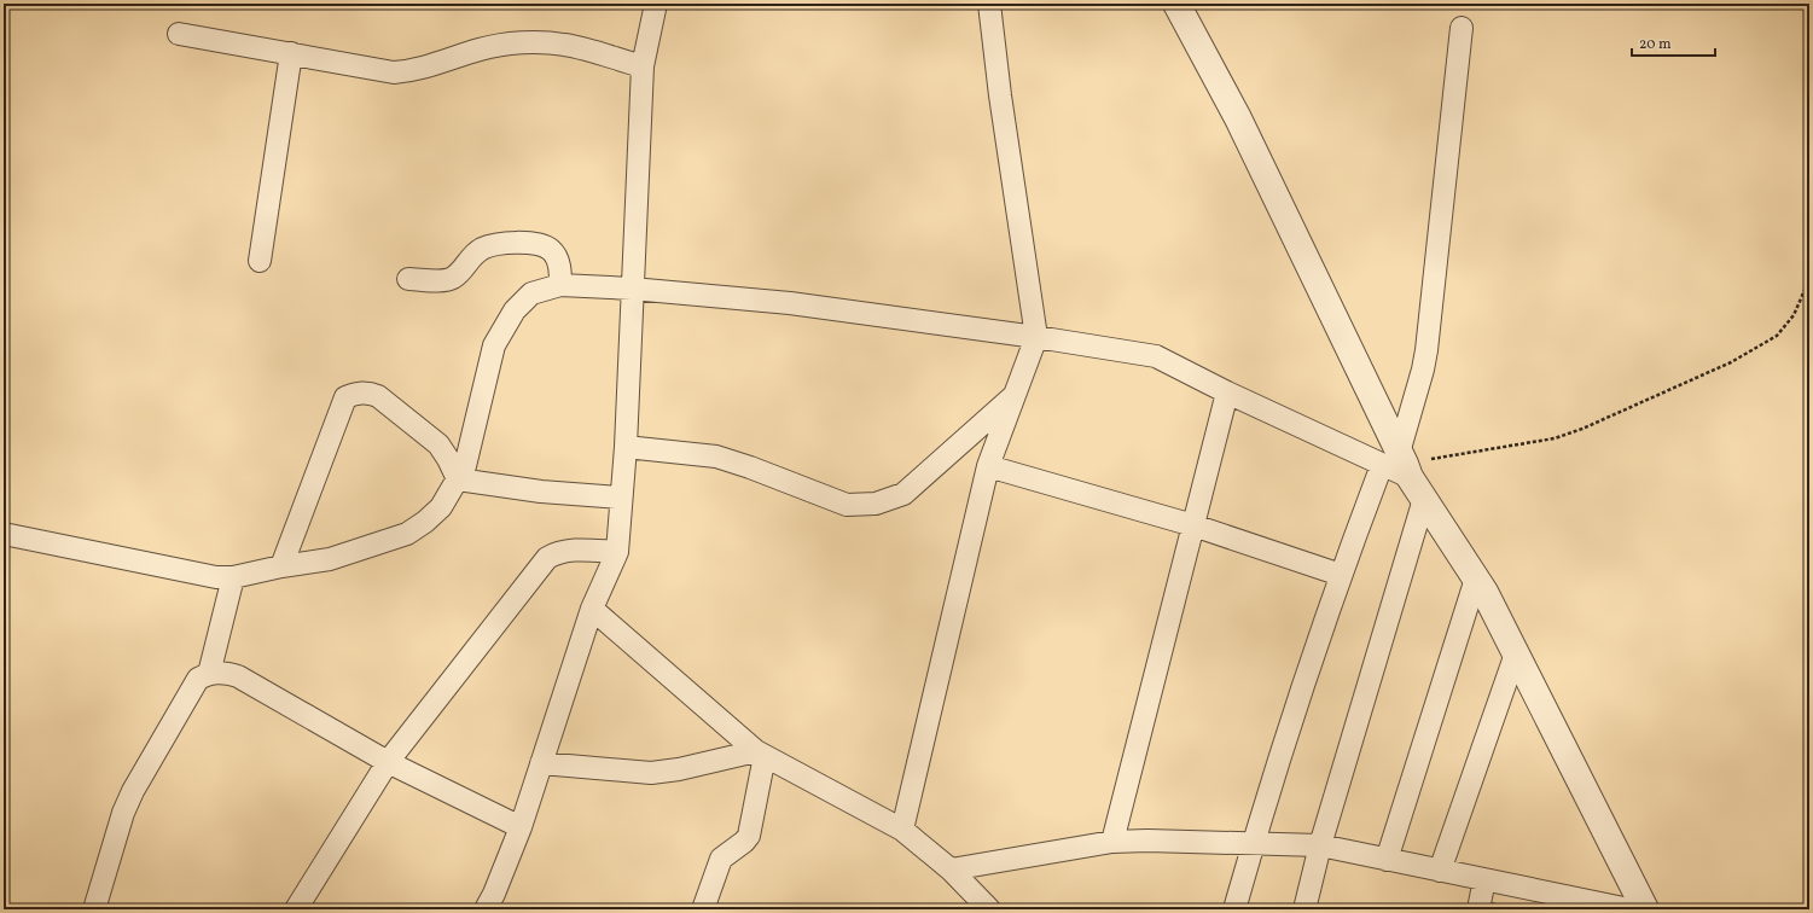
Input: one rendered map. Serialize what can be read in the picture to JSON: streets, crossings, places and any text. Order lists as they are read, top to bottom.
{
  "scale_bar": "20 m"
}
